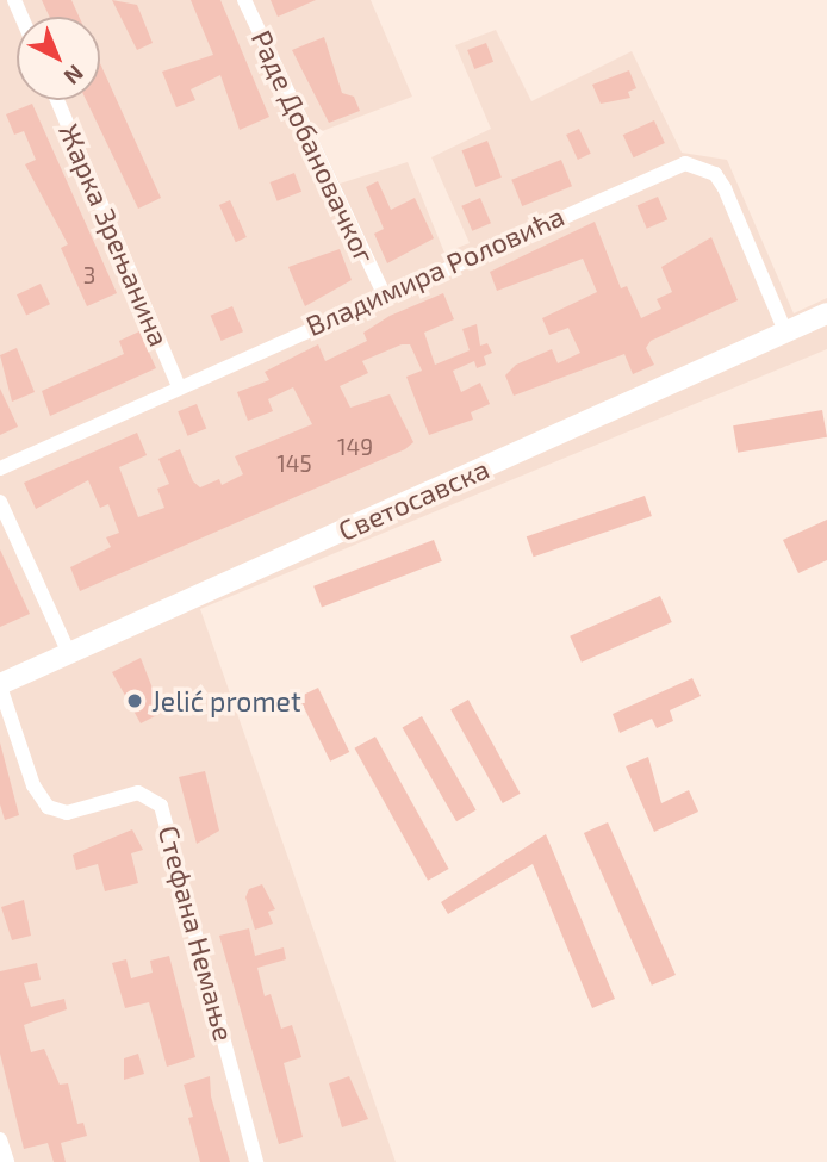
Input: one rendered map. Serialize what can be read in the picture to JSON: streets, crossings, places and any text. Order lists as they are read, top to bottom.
{
  "streets": {
    "main road": ["Светосавска"],
    "street": [
      "Раде Добановачког",
      "Жарка Зрењанина",
      "Владимира Роловића",
      "Стефана Немање"
    ]
  },
  "crossings": [
    ["Раде Добановачког", "Владимира Роловића"],
    ["Жарка Зрењанина", "Владимира Роловића"],
    ["Владимира Роловића", "Светосавска"],
    ["Светосавска", "Стефана Немање"]
  ],
  "places": ["Jelić promet"],
  "house_numbers": ["3", "149", "145"],
  "north": "bottom right"
}
